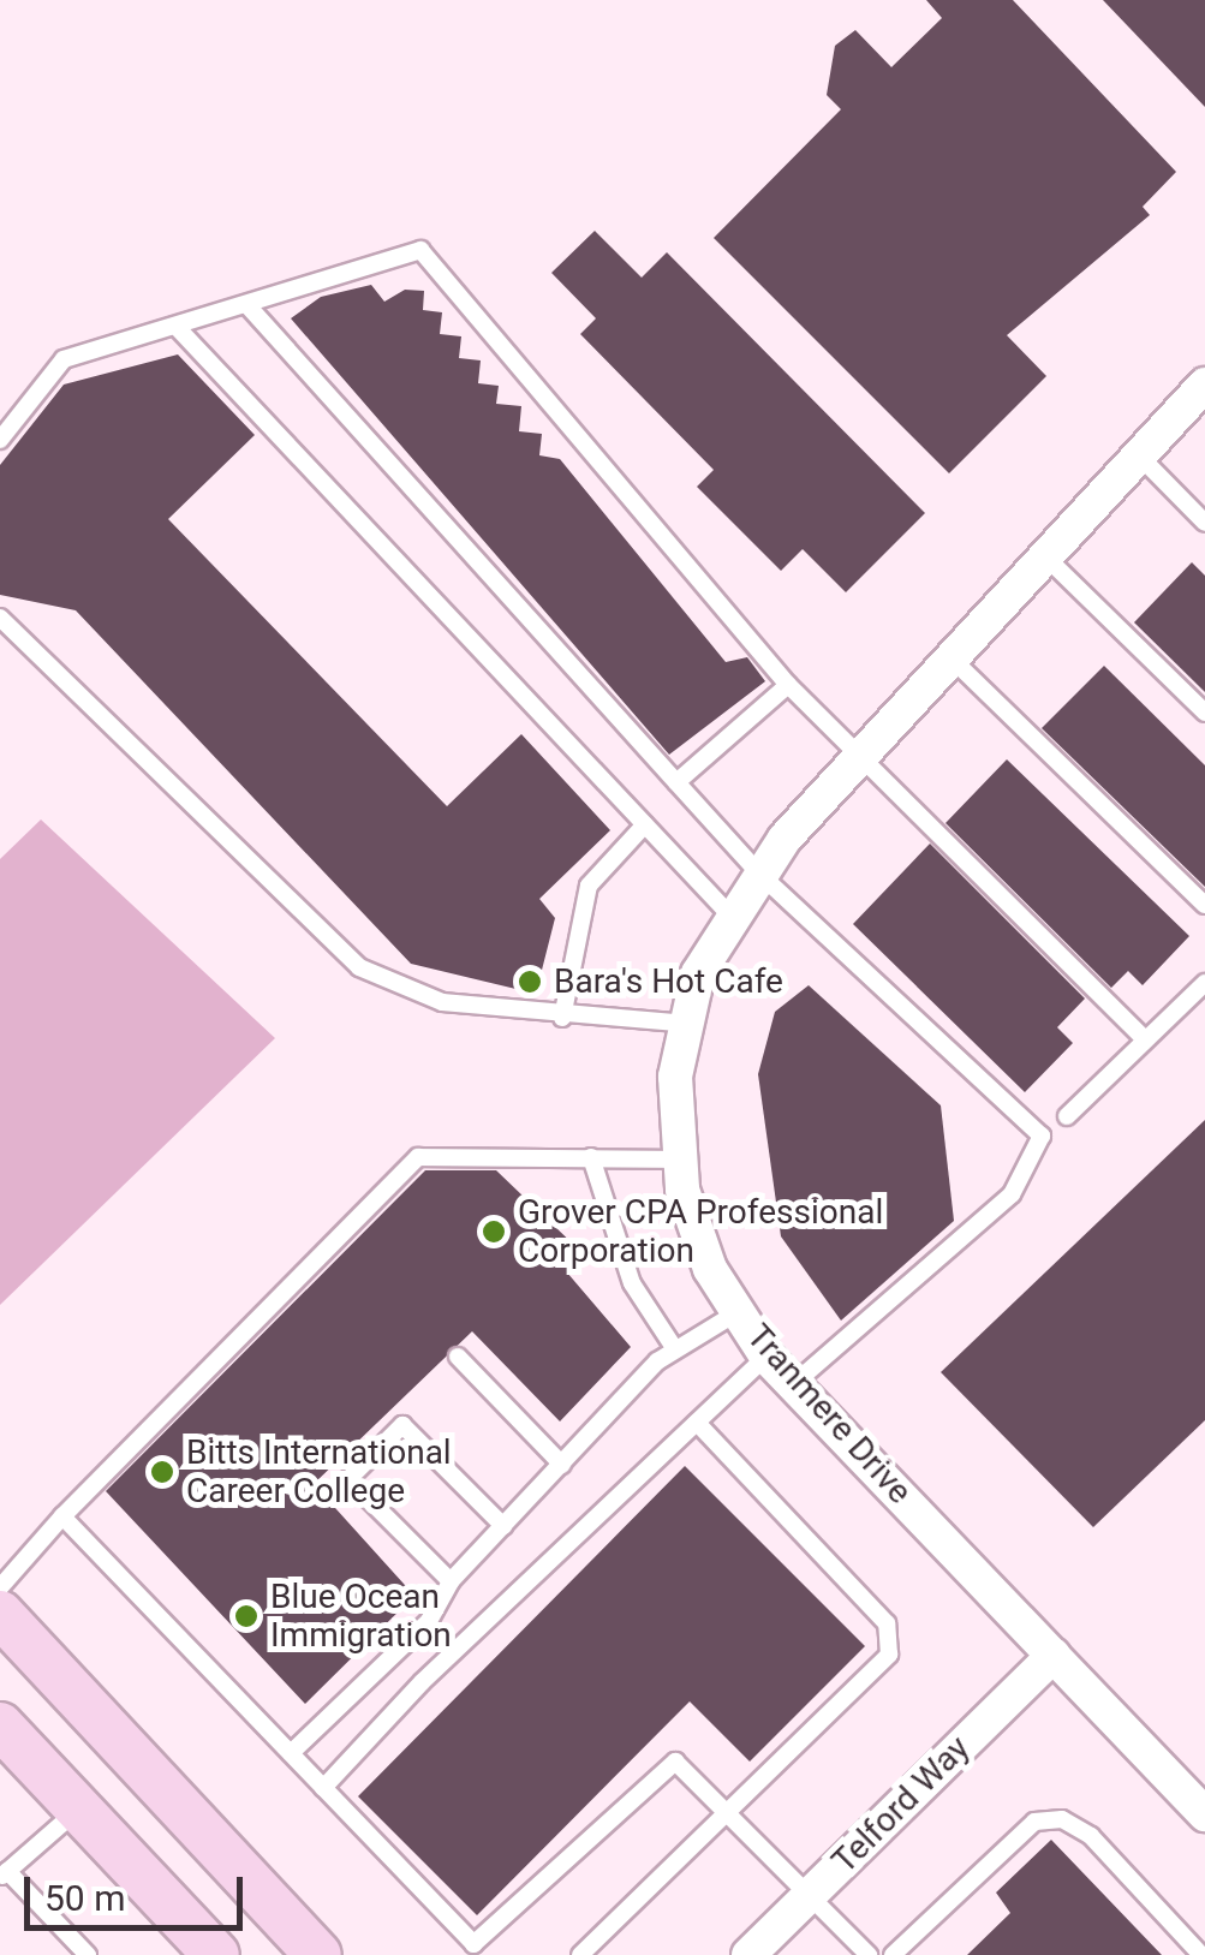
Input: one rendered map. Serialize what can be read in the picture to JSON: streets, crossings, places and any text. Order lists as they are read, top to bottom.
{
  "streets": {
    "street": ["Tranmere Drive", "Telford Way"]
  },
  "crossings": [
    ["Tranmere Drive", "Telford Way"]
  ],
  "places": [
    "Bara's Hot Cafe",
    "Grover CPA Professional Corporation",
    "Bitts International Career College",
    "Blue Ocean Immigration"
  ],
  "scale_bar": "50 m"
}
